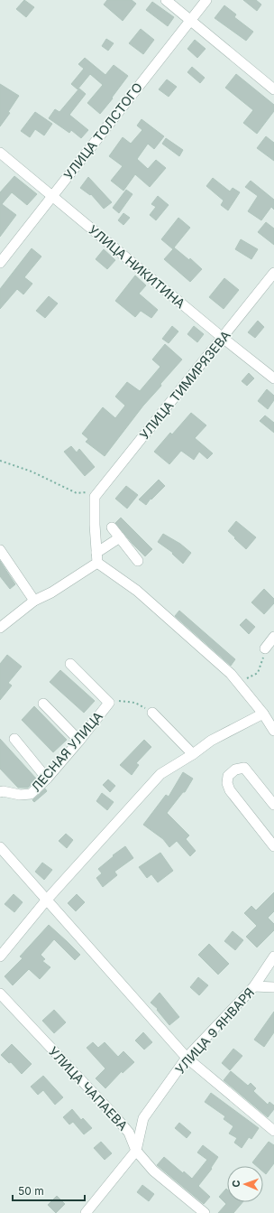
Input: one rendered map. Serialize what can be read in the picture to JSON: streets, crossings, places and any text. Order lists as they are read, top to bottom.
{
  "streets": {
    "street": [
      "УЛИЦА ТОЛСТОГО",
      "УЛИЦА НИКИТИНА",
      "УЛИЦА ТИМИРЯЗЕВА",
      "ЛЕСНАЯ УЛИЦА",
      "УЛИЦА 9 ЯНВАРЯ",
      "УЛИЦА ЧАПАЕВА"
    ]
  },
  "crossings": [
    ["УЛИЦА ТОЛСТОГО", "УЛИЦА НИКИТИНА"],
    ["УЛИЦА НИКИТИНА", "УЛИЦА ТИМИРЯЗЕВА"],
    ["УЛИЦА 9 ЯНВАРЯ", "УЛИЦА ЧАПАЕВА"]
  ],
  "scale_bar": "50 m",
  "north": "left"
}
